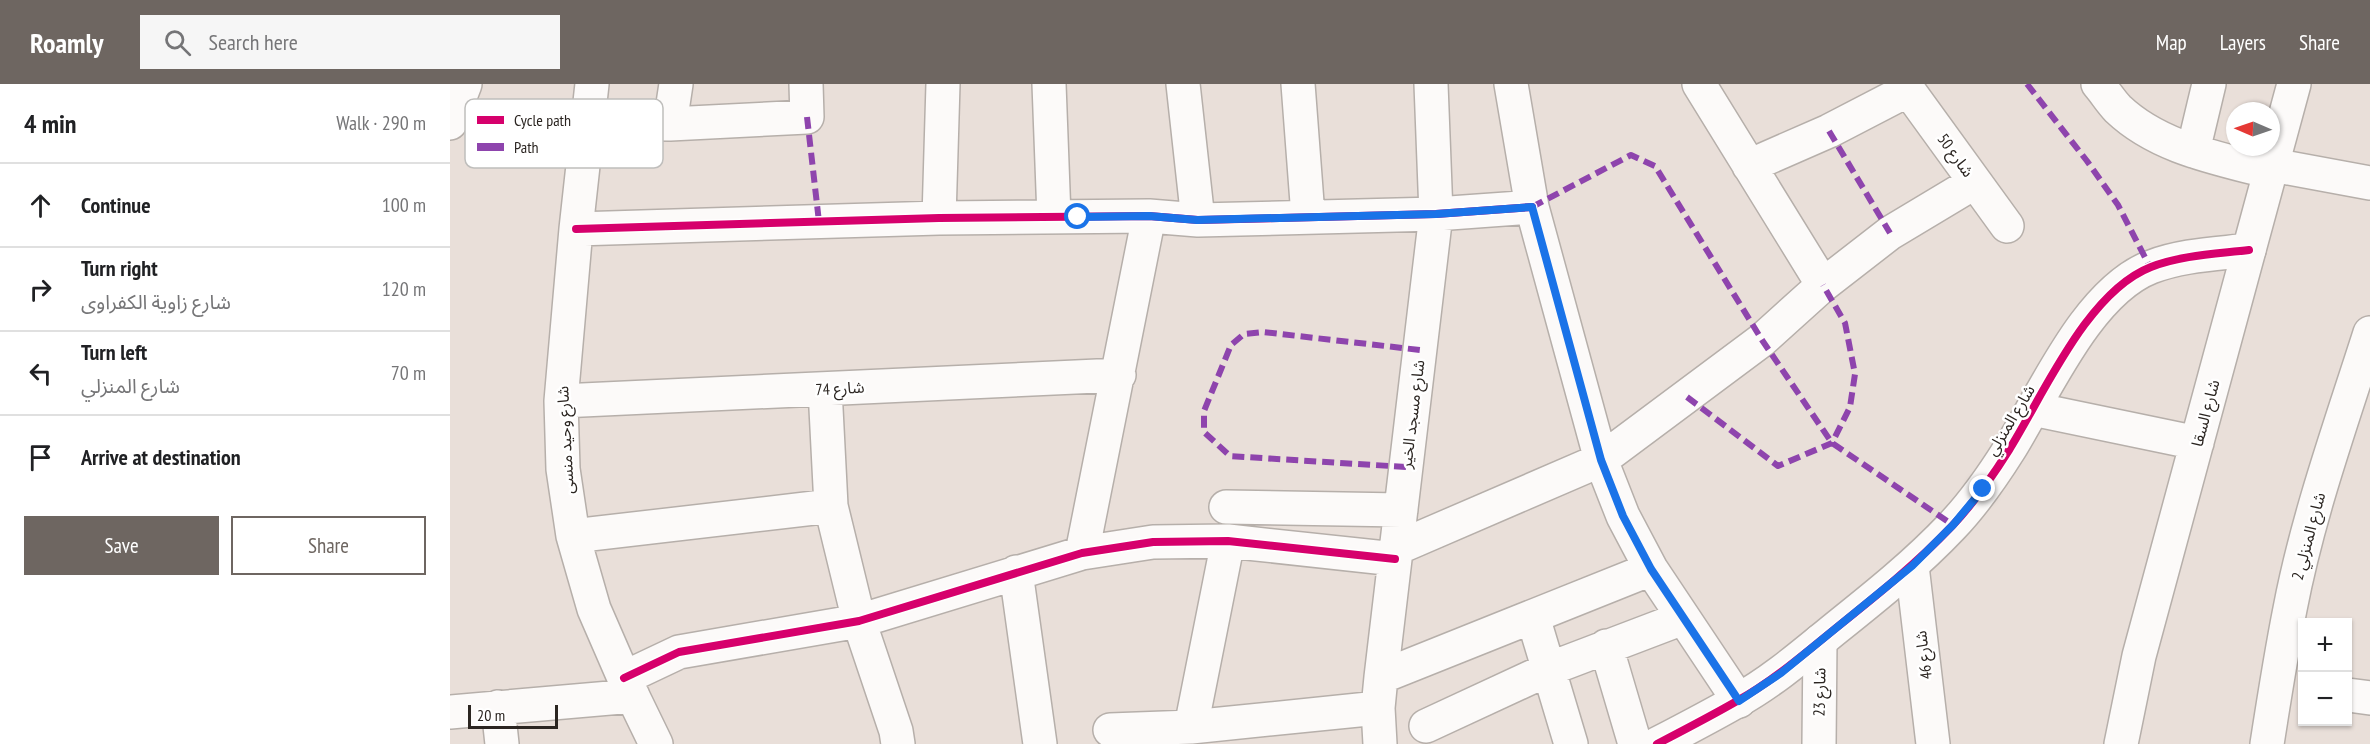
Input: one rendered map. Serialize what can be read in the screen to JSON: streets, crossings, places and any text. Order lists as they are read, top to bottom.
{
  "streets": {
    "street": [
      "شارع 50",
      "شارع 74",
      "شارع السقا",
      "شارع مسجد الخير",
      "شارع المنزلي",
      "شارع وحيد منسى",
      "شارع المنزلي 2",
      "شارع 46",
      "شارع 23"
    ]
  },
  "crossings": [
    ["شارع 74", "شارع وحيد منسى"],
    ["شارع السقا", "شارع المنزلي"],
    ["شارع المنزلي", "شارع 46"],
    ["شارع المنزلي", "شارع 23"]
  ],
  "legend": ["Cycle path", "Path"],
  "scale_bar": "20 m",
  "north": "left",
  "page": {
    "header": "Roamly",
    "search": "Search here",
    "nav": ["Map", "Layers", "Share"],
    "heading": ["4 min", "Walk · 290 m"],
    "list": [
      ["Continue", "100 m"],
      ["Turn right", "شارع زاوية الكفراوى", "120 m"],
      ["Turn left", "شارع المنزلي", "70 m"],
      "Arrive at destination"
    ],
    "buttons": ["Save", "Share"],
    "map_buttons": ["+", "−"],
    "scale": "20 m"
  }
}
